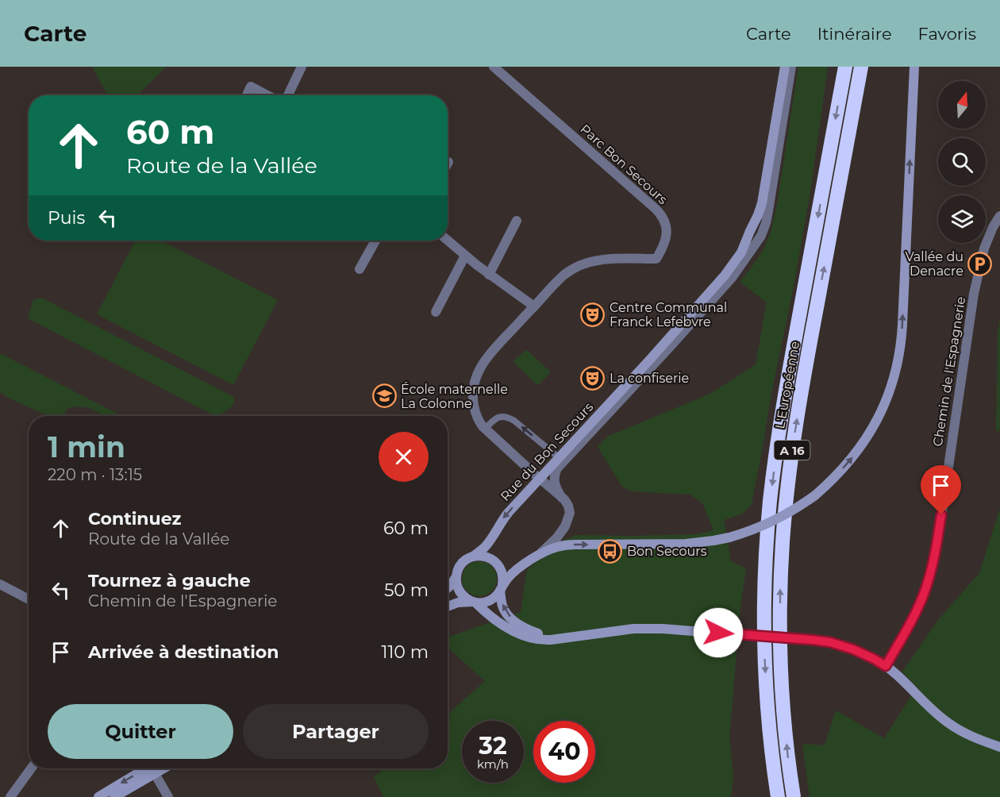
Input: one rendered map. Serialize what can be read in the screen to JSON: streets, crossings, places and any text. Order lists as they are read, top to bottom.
{
  "streets": {
    "highway": ["L'Européenne", "A 16"],
    "main road": ["Rue du Bon Secours"],
    "street": ["Parc Bon Secours", "Chemin de l'Espagnerie"]
  },
  "places": {
    "parking": ["Vallée du Denacre"],
    "theatre": ["Centre Communal Franck Lefebvre", "La confiserie"],
    "school or university": ["École maternelle La Colonne"],
    "bus stop": ["Bon Secours"]
  },
  "north": "top",
  "page": {
    "header": "Carte",
    "nav": ["Carte", "Itinéraire", "Favoris"],
    "turn": ["60 m", "Route de la Vallée"],
    "then": "Puis",
    "heading": ["1 min", "220 m · 13:15"],
    "list": [
      {
        "name": "Continuez",
        "note": "Route de la Vallée",
        "value": "60 m"
      },
      {
        "name": "Tournez à gauche",
        "note": "Chemin de l'Espagnerie",
        "value": "50 m"
      },
      {
        "name": "Arrivée à destination",
        "value": "110 m"
      }
    ],
    "buttons": ["Quitter", "Partager"],
    "speed": "32 km/h",
    "limit": "40"
  }
}
